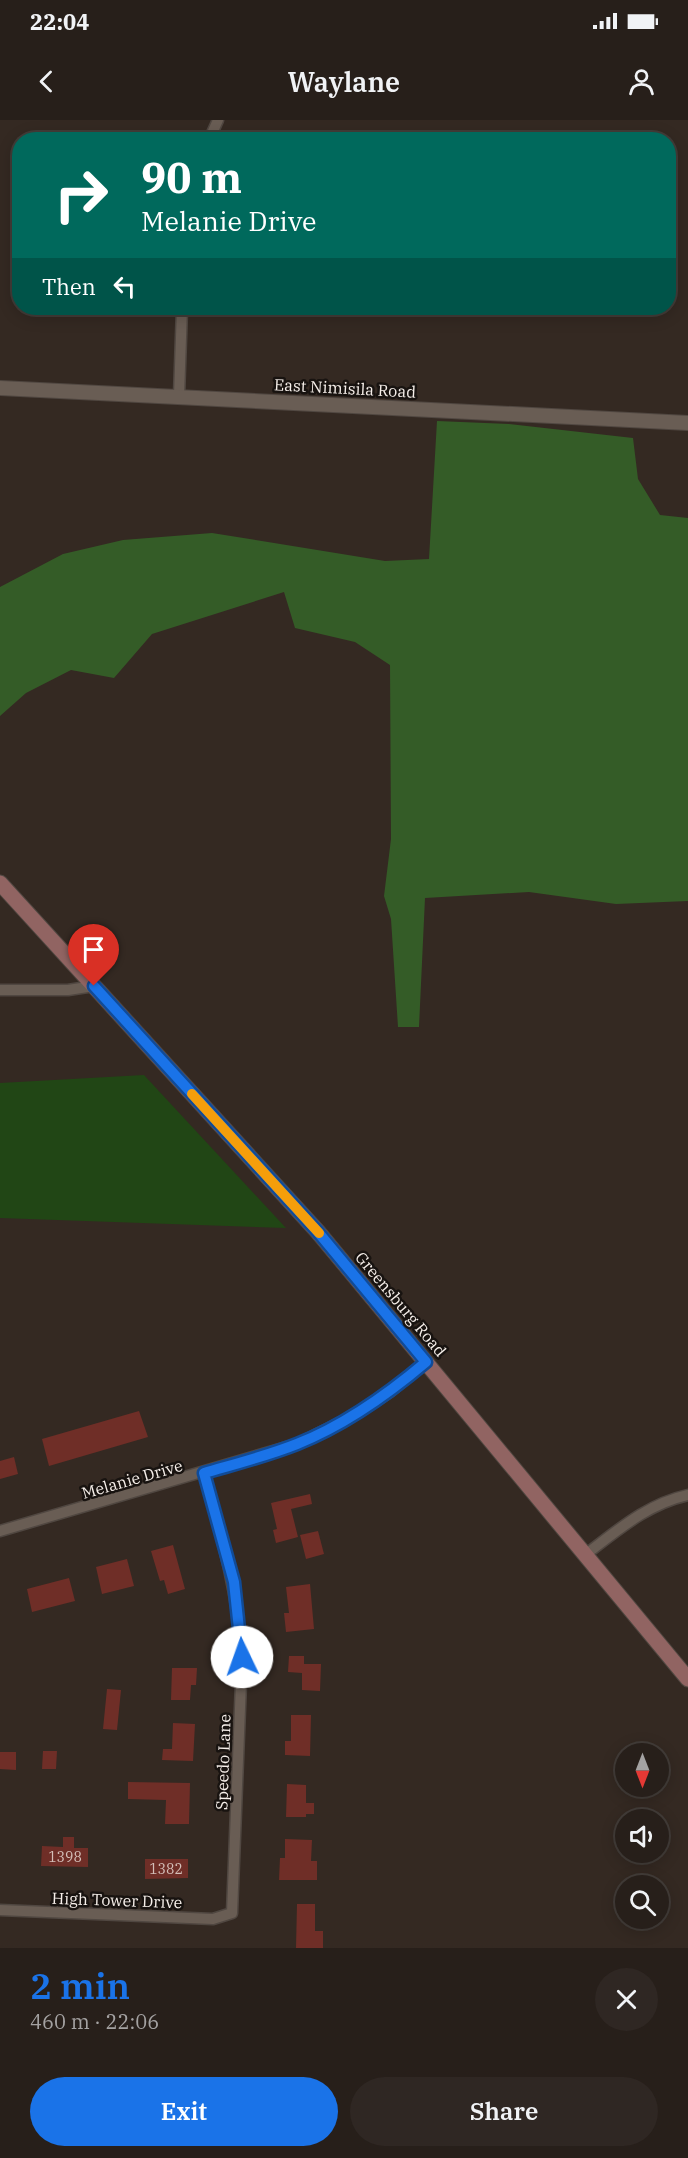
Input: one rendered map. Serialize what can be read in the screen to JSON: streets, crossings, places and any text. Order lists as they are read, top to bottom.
{
  "streets": {
    "main road": ["Greensburg Road"],
    "street": [
      "East Nimisila Road",
      "Melanie Drive",
      "Speedo Lane",
      "High Tower Drive"
    ]
  },
  "crossings": [
    ["Greensburg Road", "Melanie Drive"],
    ["Melanie Drive", "Speedo Lane"],
    ["Speedo Lane", "High Tower Drive"]
  ],
  "house_numbers": ["1398", "1382"],
  "north": "bottom",
  "page": {
    "status": "22:04",
    "header": "Waylane",
    "turn": ["90 m", "Melanie Drive"],
    "then": "Then",
    "heading": ["2 min", "460 m · 22:06"],
    "buttons": ["Exit", "Share"]
  }
}
